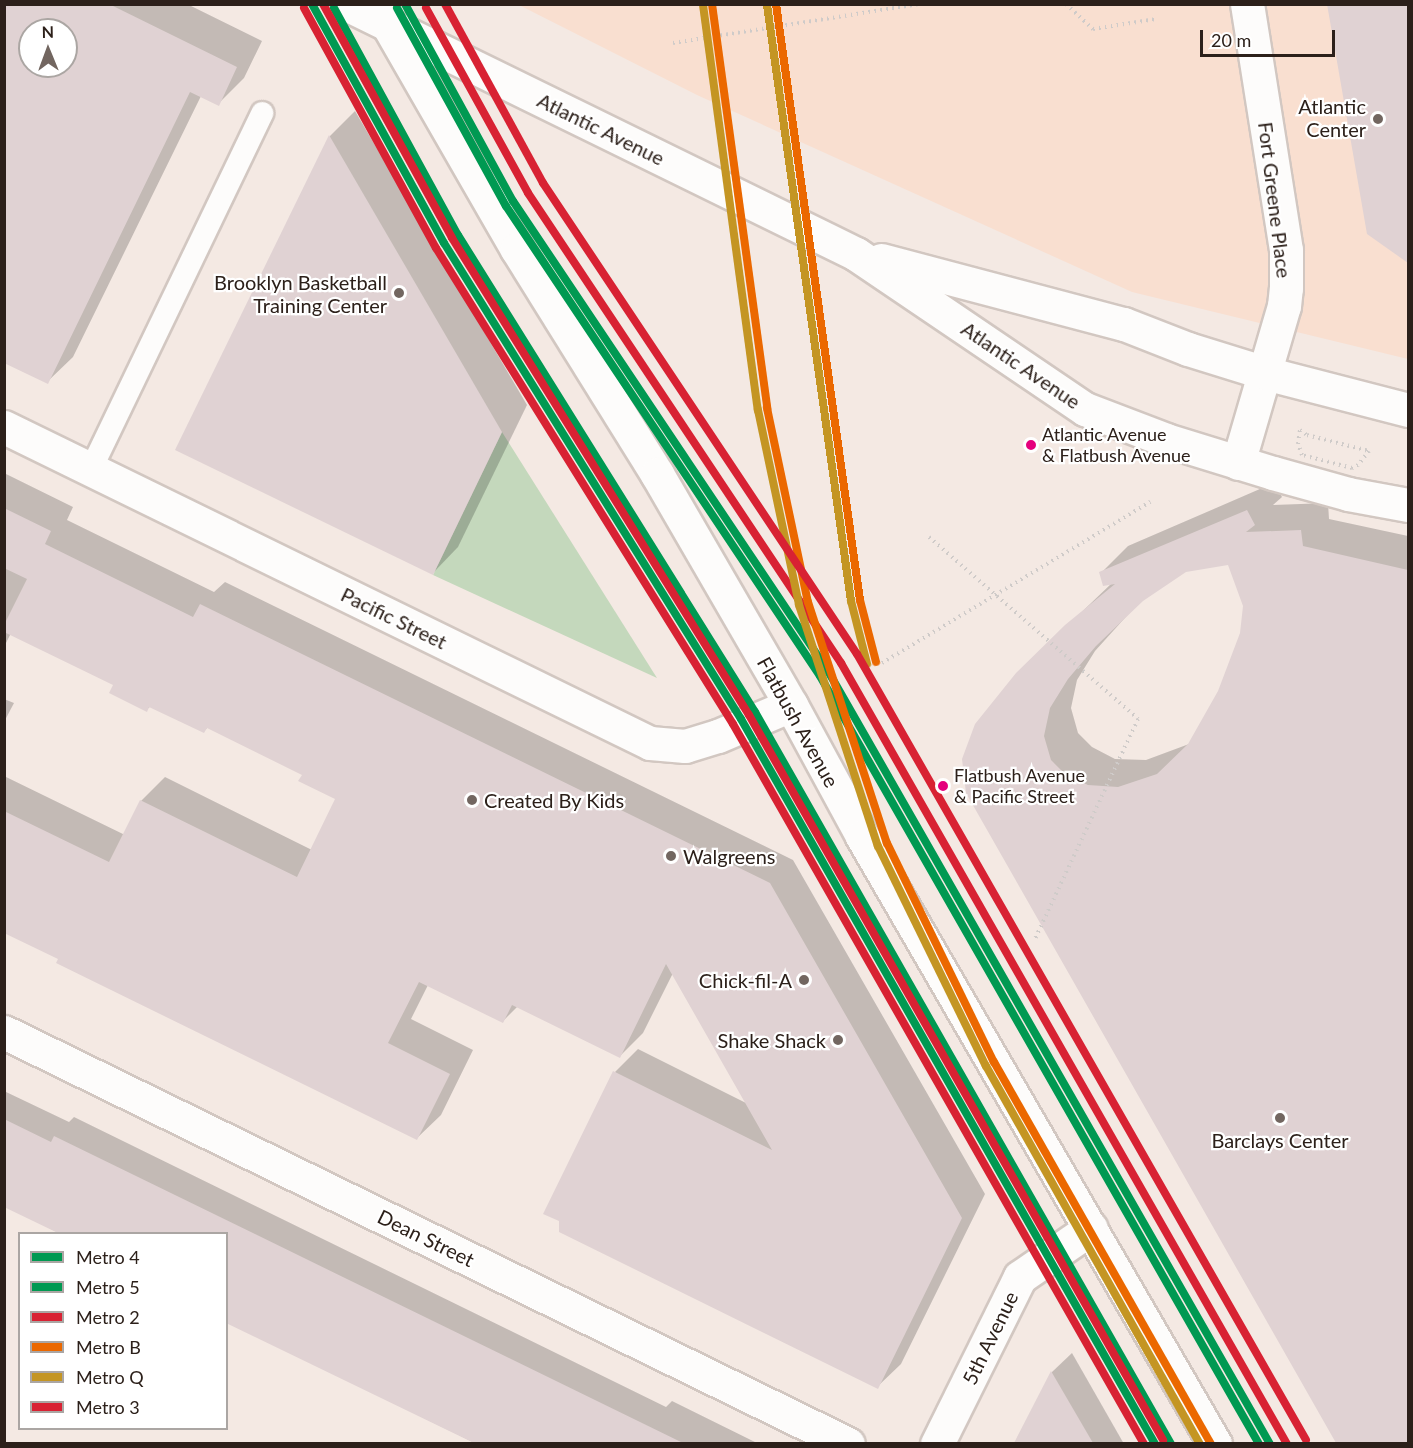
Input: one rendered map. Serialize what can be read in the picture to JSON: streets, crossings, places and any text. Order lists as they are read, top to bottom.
{
  "streets": {
    "main road": [
      "Atlantic Avenue",
      "Fort Greene Place",
      "Pacific Street",
      "Flatbush Avenue",
      "Dean Street",
      "5th Avenue"
    ]
  },
  "crossings": [
    ["Atlantic Avenue", "Fort Greene Place"],
    ["Atlantic Avenue", "Flatbush Avenue"],
    ["Pacific Street", "Flatbush Avenue"],
    ["Flatbush Avenue", "5th Avenue"]
  ],
  "places": [
    "Atlantic Center",
    "Brooklyn Basketball Training Center",
    "Atlantic Avenue & Flatbush Avenue",
    "Flatbush Avenue & Pacific Street",
    "Created By Kids",
    "Walgreens",
    "Chick-fil-A",
    "Shake Shack",
    "Barclays Center"
  ],
  "lines": [
    "metro line 4",
    "metro line B",
    "metro line 3",
    "metro line Q",
    "metro line 5",
    "metro line 2"
  ],
  "legend": [
    "Metro 4",
    "Metro 5",
    "Metro 2",
    "Metro B",
    "Metro Q",
    "Metro 3"
  ],
  "scale_bar": "20 m",
  "north": "top"
}
